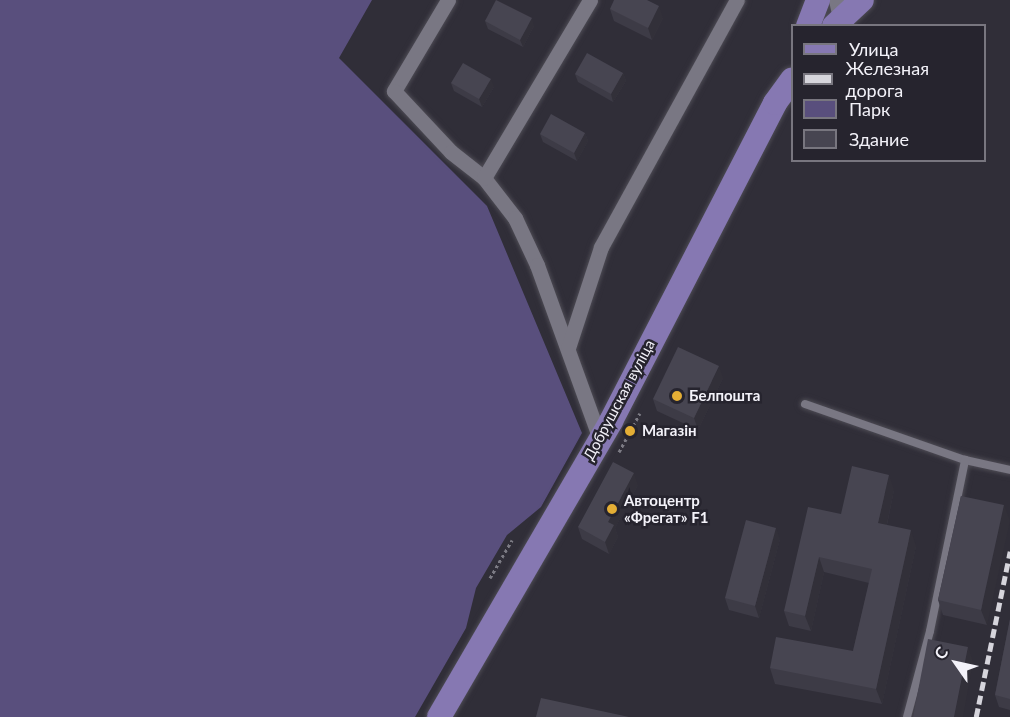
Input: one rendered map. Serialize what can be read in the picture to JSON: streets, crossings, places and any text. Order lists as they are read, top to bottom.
{
  "streets": {
    "main road": ["Добрушская вуліца"]
  },
  "places": ["Белпошта", "Магазін", "Автоцентр «Фрегат» F1"],
  "legend": [
    "Улица",
    "Железная дорога",
    "Парк",
    "Здание"
  ],
  "north": "top left"
}
